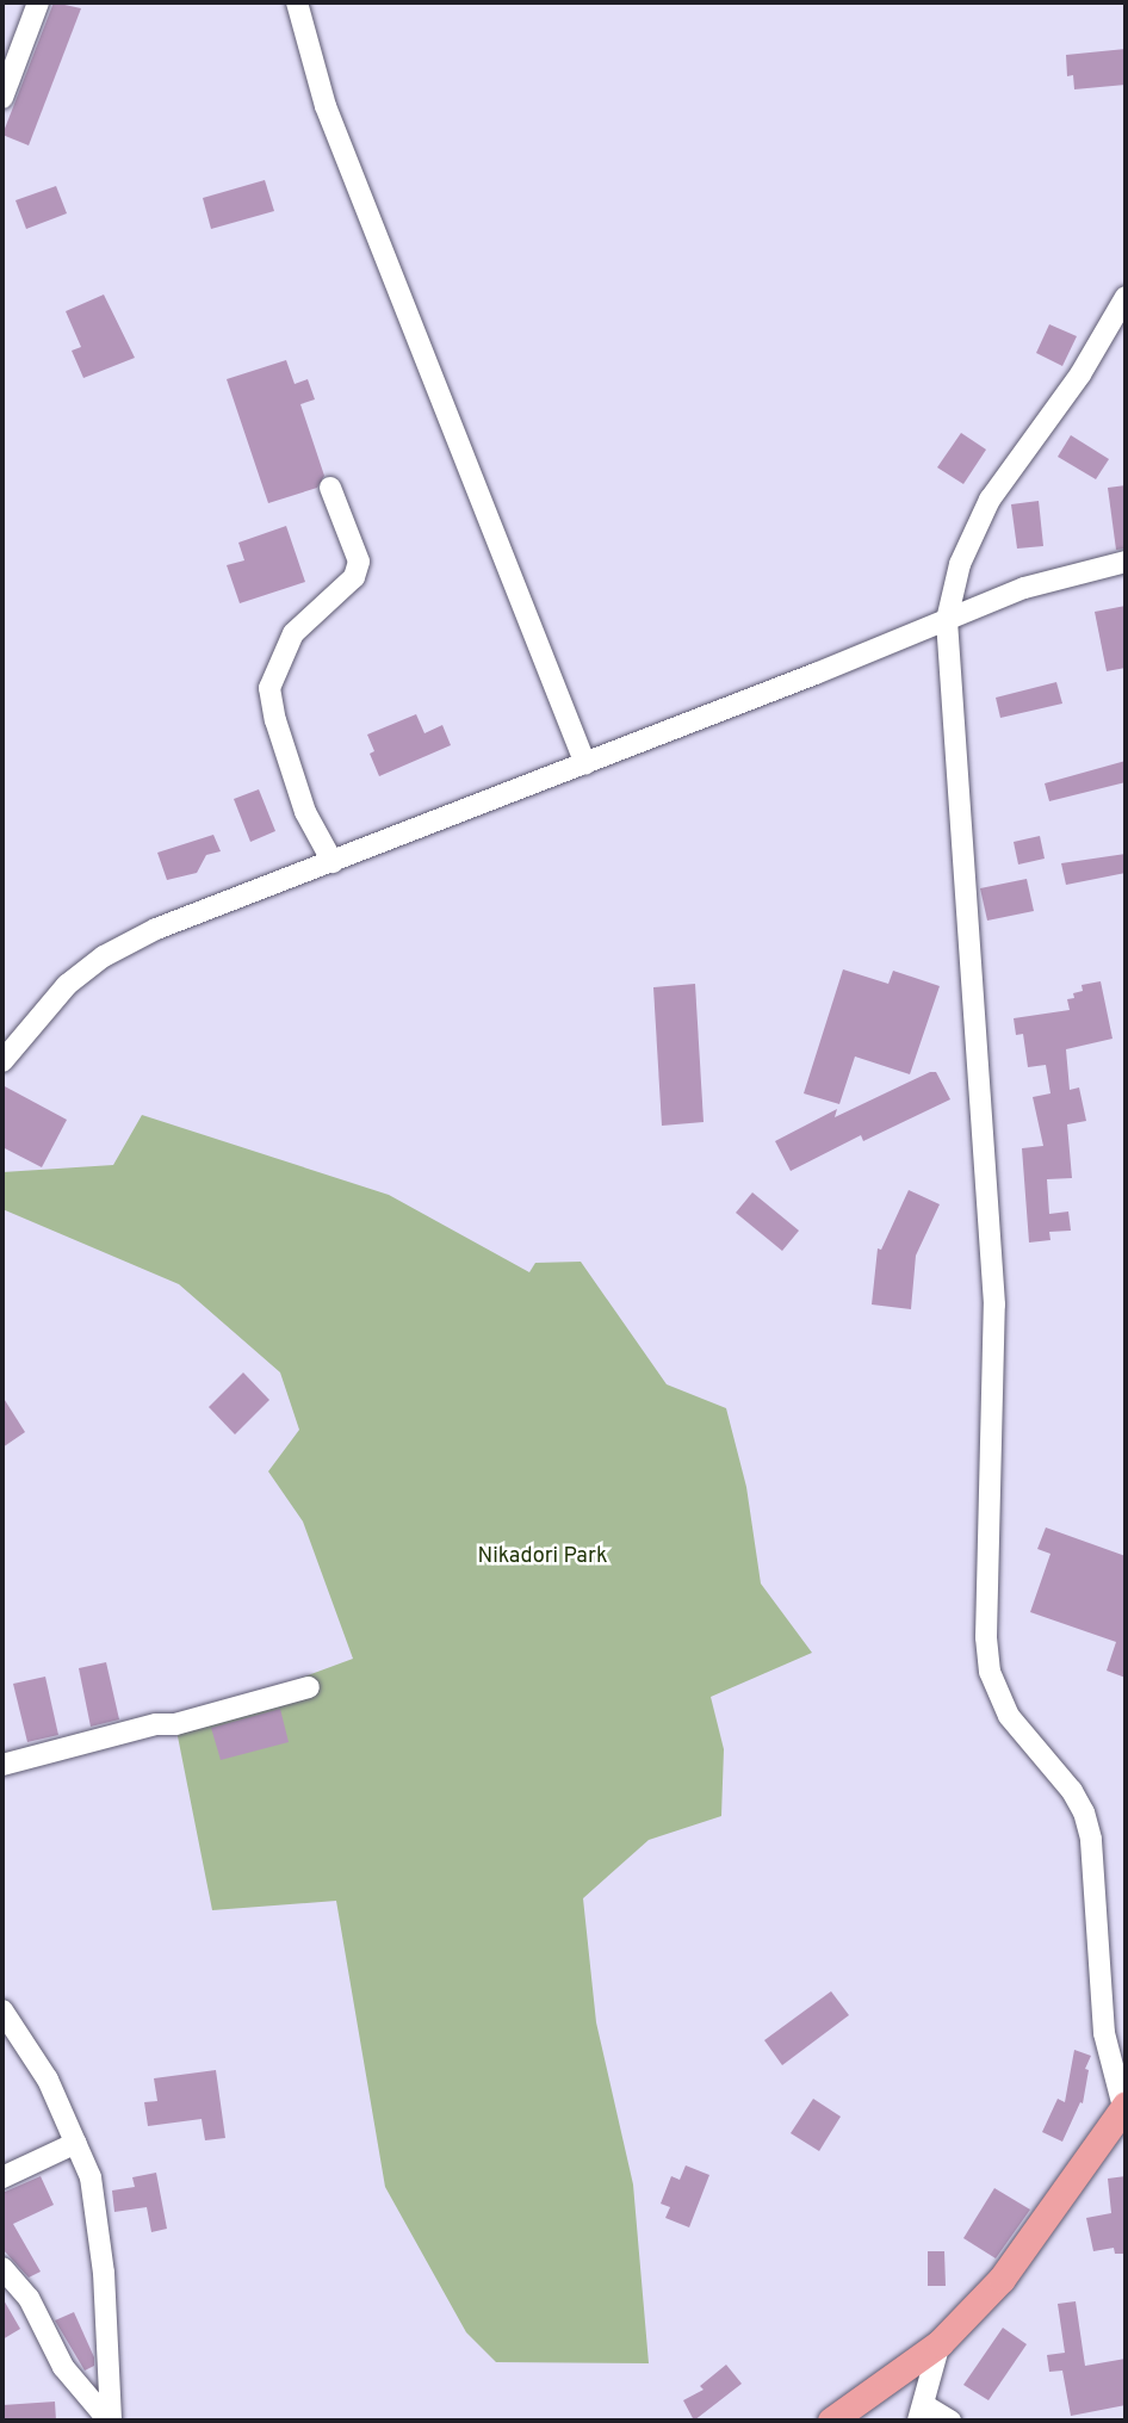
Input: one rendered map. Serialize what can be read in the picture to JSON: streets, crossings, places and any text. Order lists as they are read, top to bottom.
{
  "parks": ["Nikadori Park"]
}
